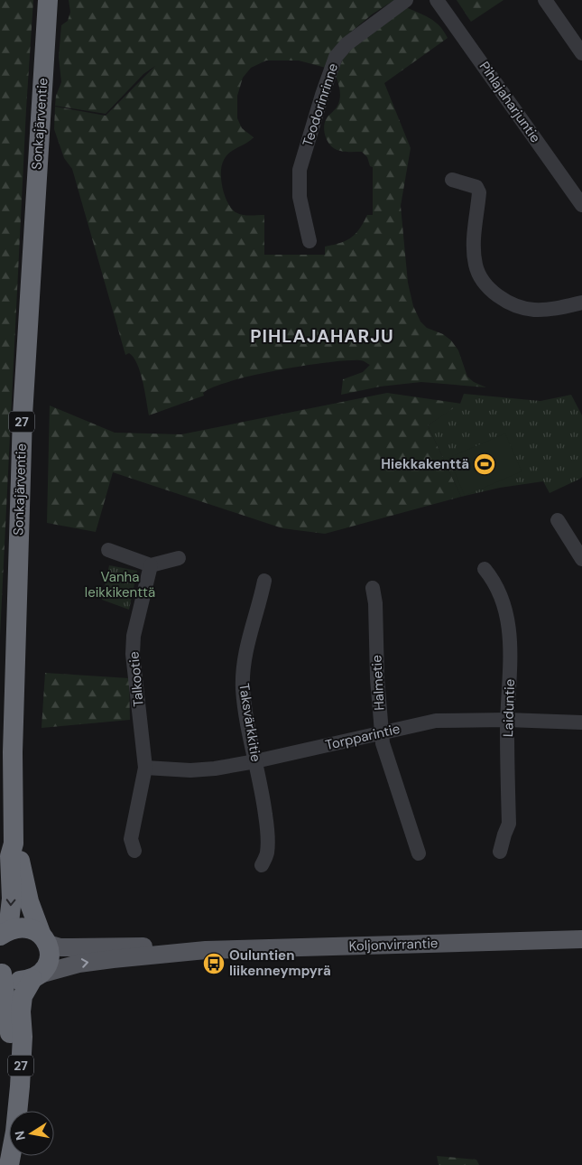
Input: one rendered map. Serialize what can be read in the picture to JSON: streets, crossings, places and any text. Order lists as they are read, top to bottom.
{
  "streets": {
    "highway": ["Sonkajärventie", "27"],
    "main road": ["Koljonvirrantie"],
    "street": [
      "Pihlajaharjuntie",
      "Teodorinrinne",
      "Talkootie",
      "Halmetie",
      "Laiduntie",
      "Taksvärkkitie",
      "Torpparintie"
    ]
  },
  "crossings": [
    ["Sonkajärventie", "Koljonvirrantie"],
    ["27", "Koljonvirrantie"],
    ["Talkootie", "Torpparintie"],
    ["Halmetie", "Torpparintie"],
    ["Laiduntie", "Torpparintie"],
    ["Taksvärkkitie", "Torpparintie"]
  ],
  "districts": ["PIHLAJAHARJU"],
  "parks": ["Vanha leikkikenttä"],
  "places": {
    "sports": ["Hiekkakenttä"],
    "bus stop": ["Ouluntien liikenneympyrä"]
  },
  "north": "left"
}
